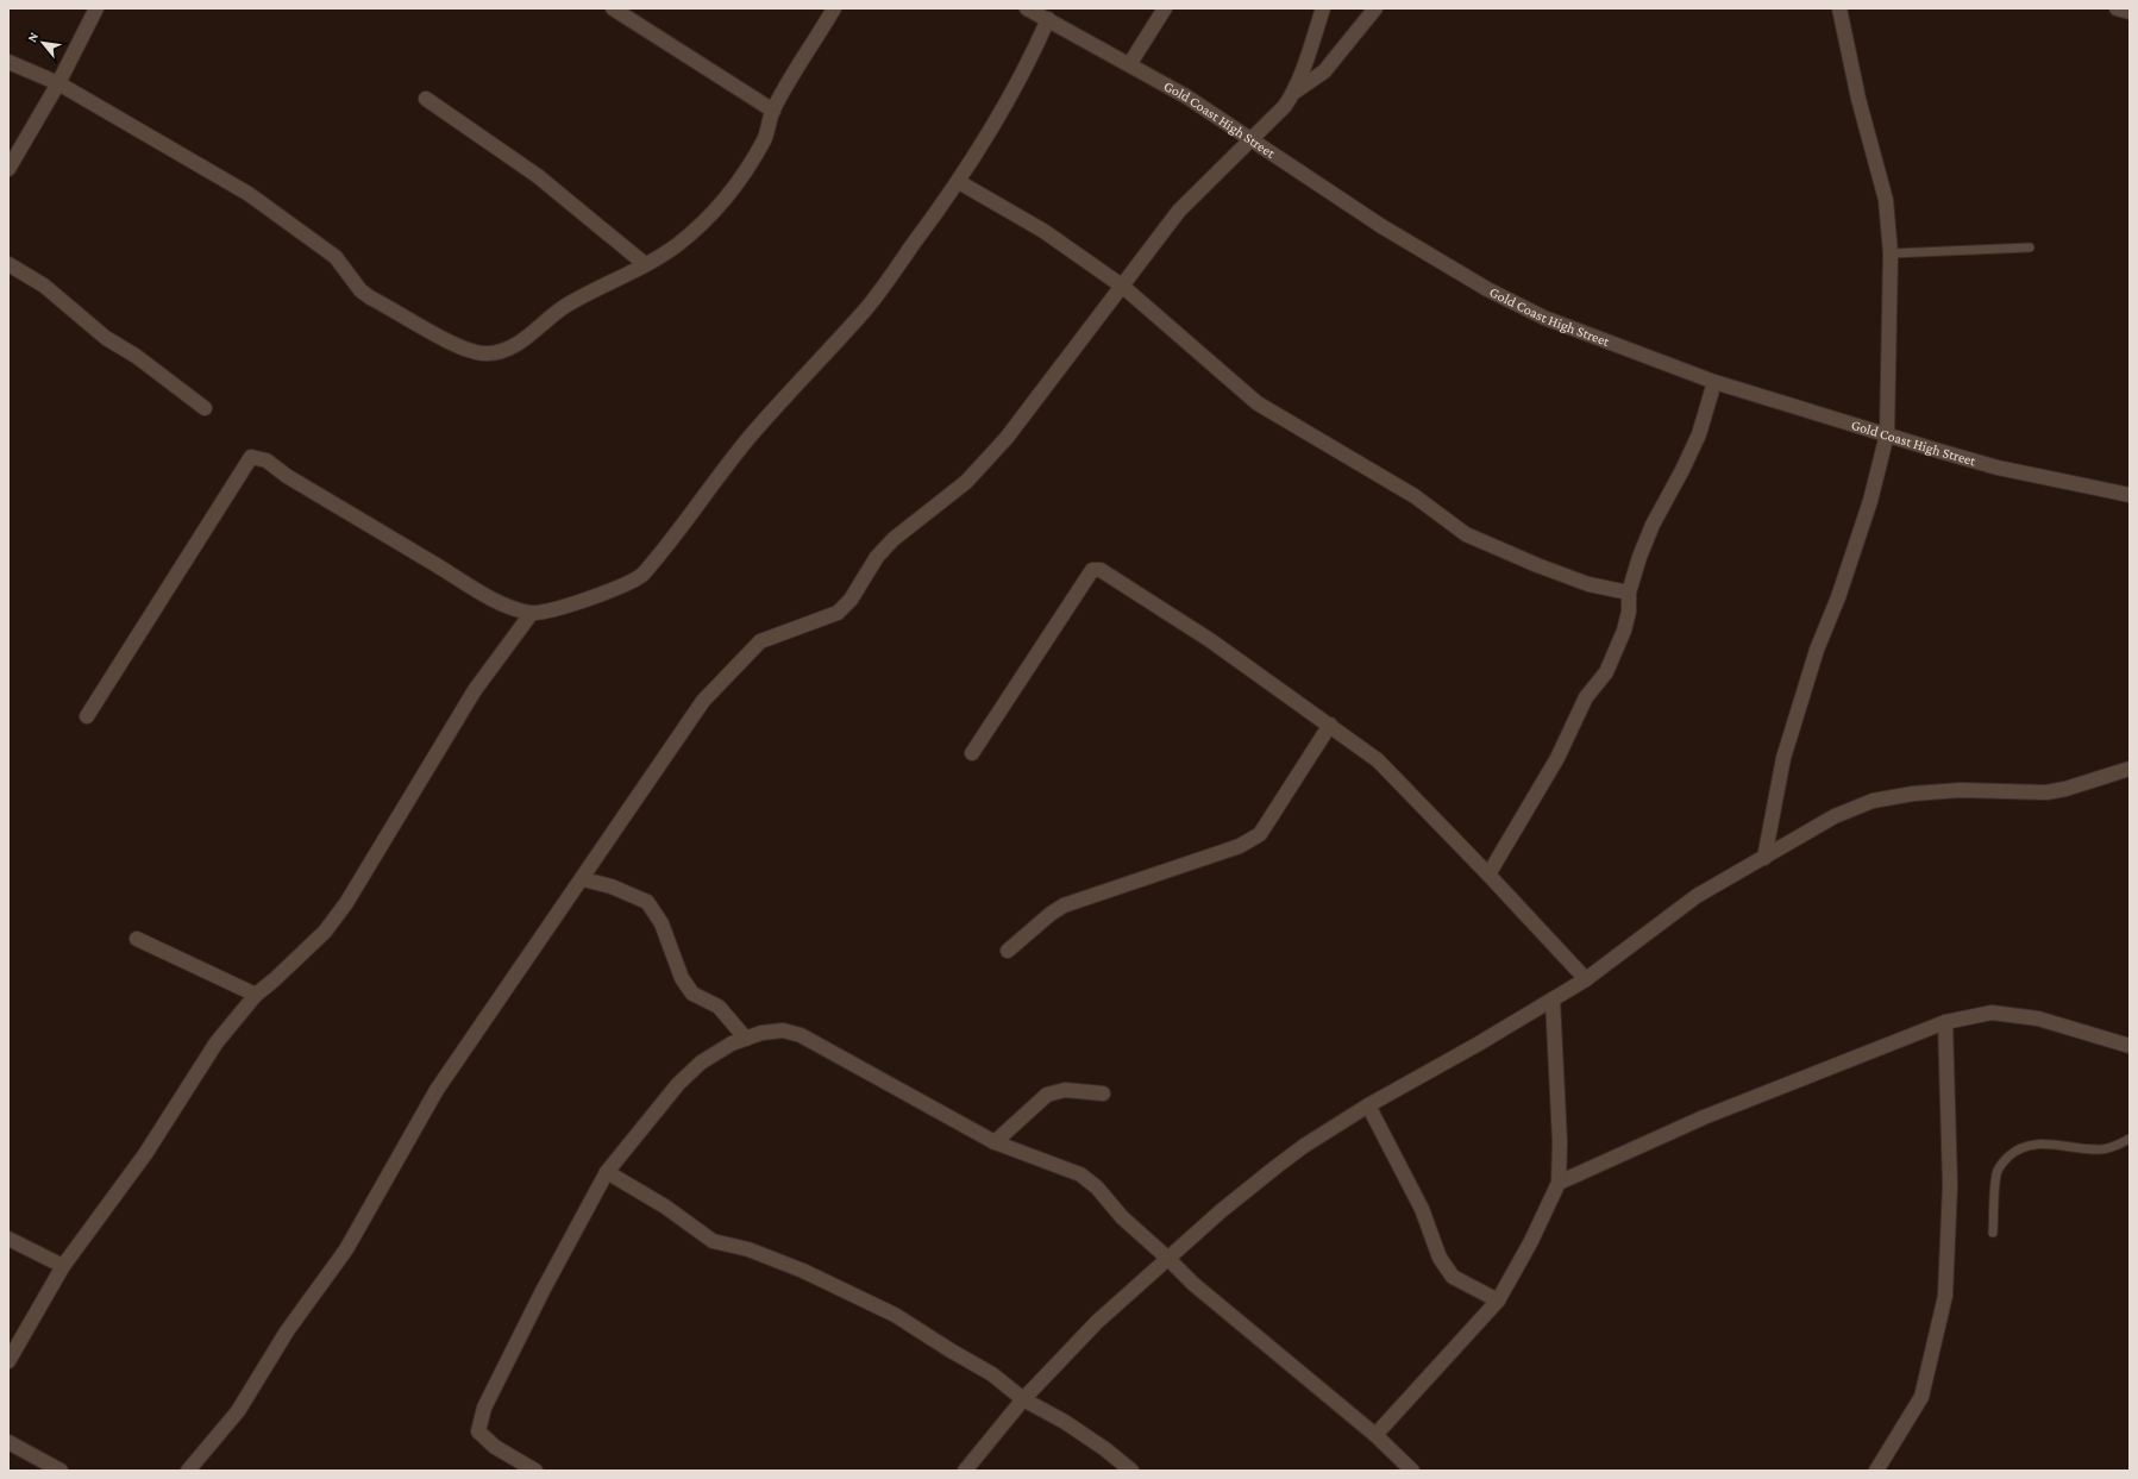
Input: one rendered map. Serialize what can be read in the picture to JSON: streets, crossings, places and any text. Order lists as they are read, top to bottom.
{
  "streets": {
    "street": ["Gold Coast High Street"]
  },
  "north": "top left"
}
